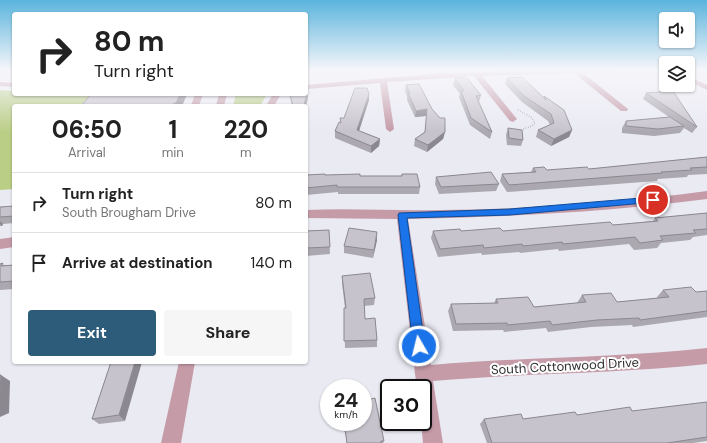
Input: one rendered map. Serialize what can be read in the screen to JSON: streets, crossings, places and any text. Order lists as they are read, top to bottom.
{
  "streets": {
    "street": ["South Cottonwood Drive"]
  },
  "page": {
    "turn": ["80 m", "Turn right"],
    "eta": [
      "06:50",
      "Arrival",
      "1",
      "min",
      "220",
      "m"
    ],
    "list": [
      {
        "name": "Turn right",
        "note": "South Brougham Drive",
        "value": "80 m"
      },
      {
        "name": "Arrive at destination",
        "value": "140 m"
      }
    ],
    "buttons": ["Exit", "Share"],
    "speed": "24 km/h",
    "limit": "30"
  }
}
